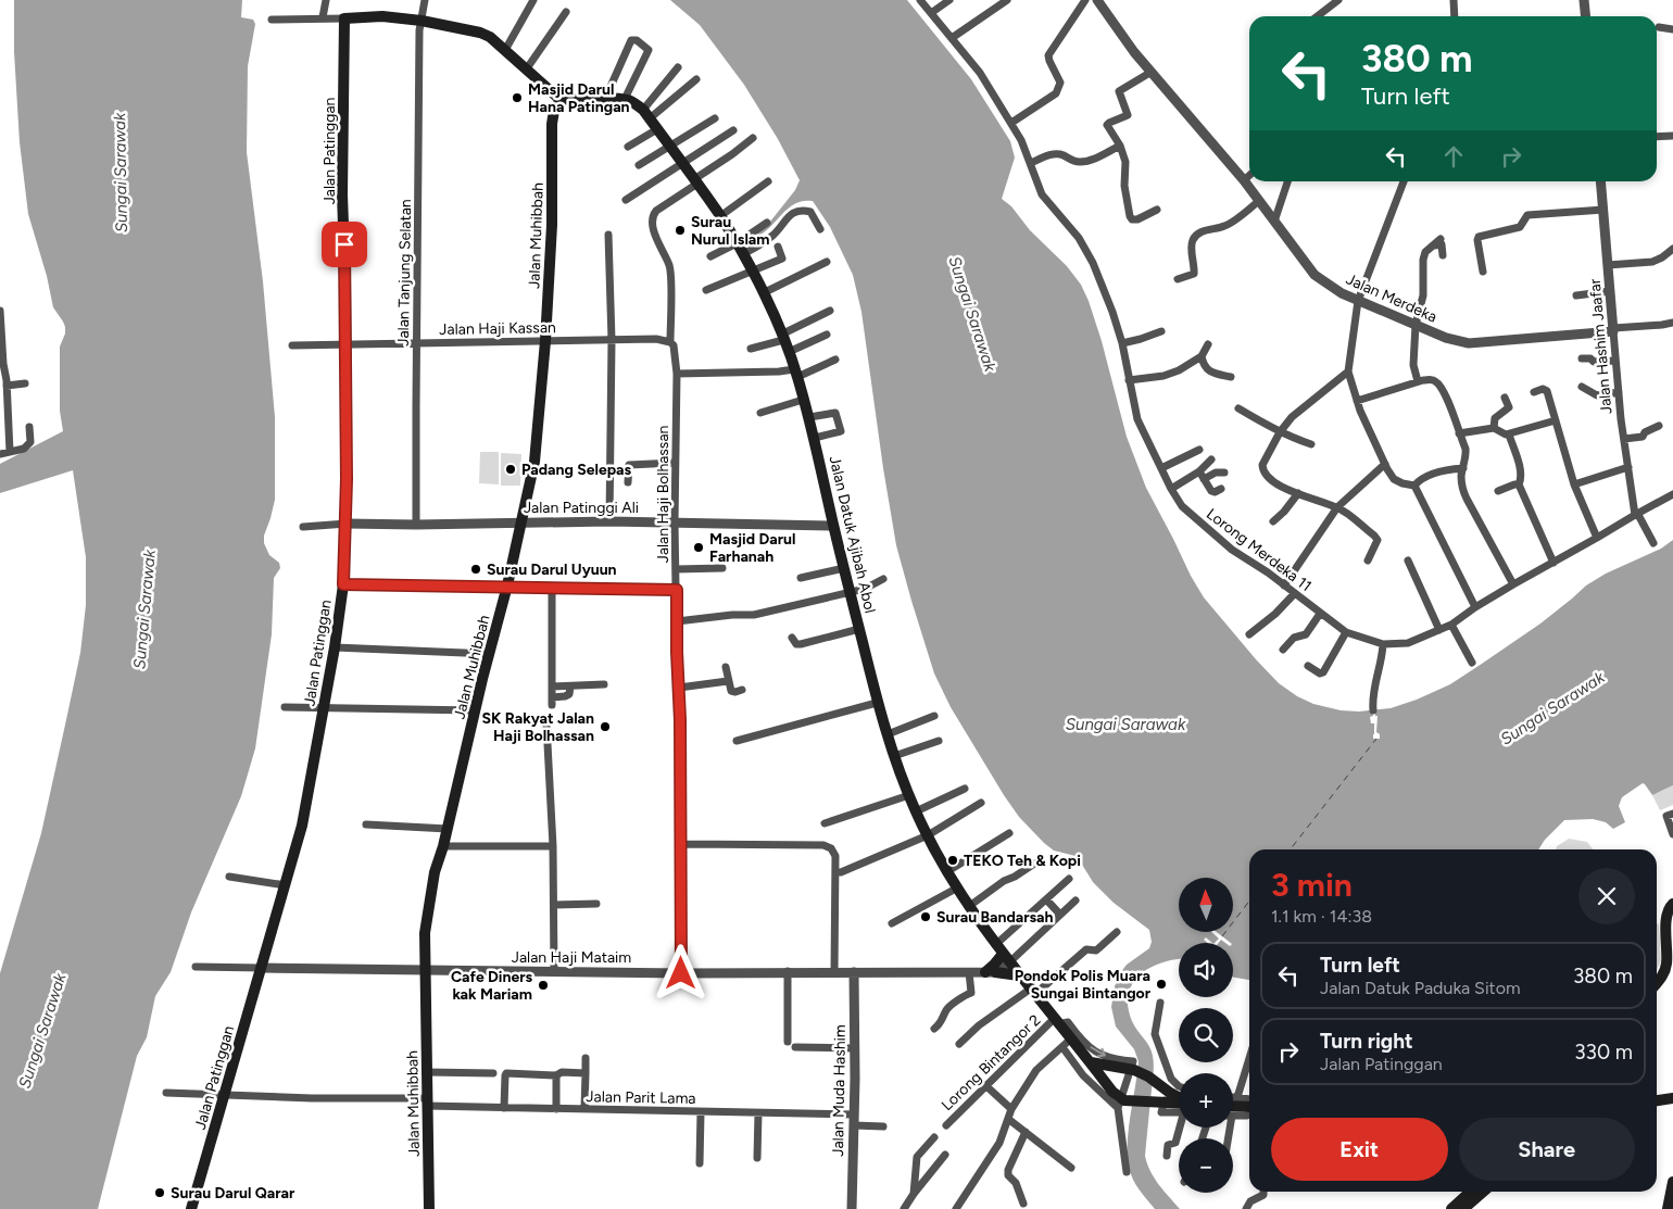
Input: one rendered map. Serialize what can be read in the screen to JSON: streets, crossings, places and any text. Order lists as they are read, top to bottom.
{
  "streets": {
    "main road": ["Jalan Patinggan", "Jalan Muhibbah", "Jalan Datuk Ajibah Abol"],
    "street": [
      "Jalan Tanjung Selatan",
      "Jalan Merdeka",
      "Jalan Haji Kassan",
      "Jalan Hashim Jaafar",
      "Jalan Haji Bolhassan",
      "Jalan Patinggi Ali",
      "Lorong Merdeka 11",
      "Jalan Haji Mataim",
      "Lorong Bintangor 2",
      "Jalan Muda Hashim",
      "Jalan Parit Lama"
    ]
  },
  "crossings": [
    ["Jalan Patinggan", "Jalan Haji Kassan"],
    ["Jalan Patinggan", "Jalan Patinggi Ali"],
    ["Jalan Patinggan", "Jalan Haji Mataim"],
    ["Jalan Patinggan", "Jalan Parit Lama"],
    ["Jalan Muhibbah", "Jalan Haji Kassan"],
    ["Jalan Muhibbah", "Jalan Patinggi Ali"],
    ["Jalan Muhibbah", "Jalan Haji Mataim"],
    ["Jalan Muhibbah", "Jalan Parit Lama"],
    ["Jalan Tanjung Selatan", "Jalan Haji Kassan"],
    ["Jalan Tanjung Selatan", "Jalan Patinggi Ali"],
    ["Jalan Merdeka", "Jalan Hashim Jaafar"],
    ["Jalan Hashim Jaafar", "Lorong Merdeka 11"],
    ["Jalan Haji Bolhassan", "Jalan Patinggi Ali"],
    ["Jalan Haji Bolhassan", "Jalan Haji Mataim"],
    ["Jalan Patinggi Ali", "Jalan Datuk Ajibah Abol"],
    ["Jalan Datuk Ajibah Abol", "Lorong Bintangor 2"],
    ["Jalan Haji Mataim", "Jalan Muda Hashim"],
    ["Jalan Muda Hashim", "Jalan Parit Lama"]
  ],
  "water": ["Sungai Sarawak"],
  "places": [
    "Masjid Darul Hana Patingan",
    "Surau Nurul Islam",
    "Padang Selepas",
    "Masjid Darul Farhanah",
    "Surau Darul Uyuun",
    "SK Rakyat Jalan Haji Bolhassan",
    "TEKO Teh & Kopi",
    "Surau Bandarsah",
    "Pondok Polis Muara Sungai Bintangor",
    "Cafe Diners kak Mariam",
    "Surau Darul Qarar"
  ],
  "north": "top",
  "page": {
    "turn": ["380 m", "Turn left"],
    "heading": ["3 min", "1.1 km · 14:38"],
    "map_buttons": ["+", "−"],
    "list": [
      {
        "name": "Turn left",
        "note": "Jalan Datuk Paduka Sitom",
        "value": "380 m"
      },
      {
        "name": "Turn right",
        "note": "Jalan Patinggan",
        "value": "330 m"
      }
    ],
    "buttons": ["Exit", "Share"]
  }
}
